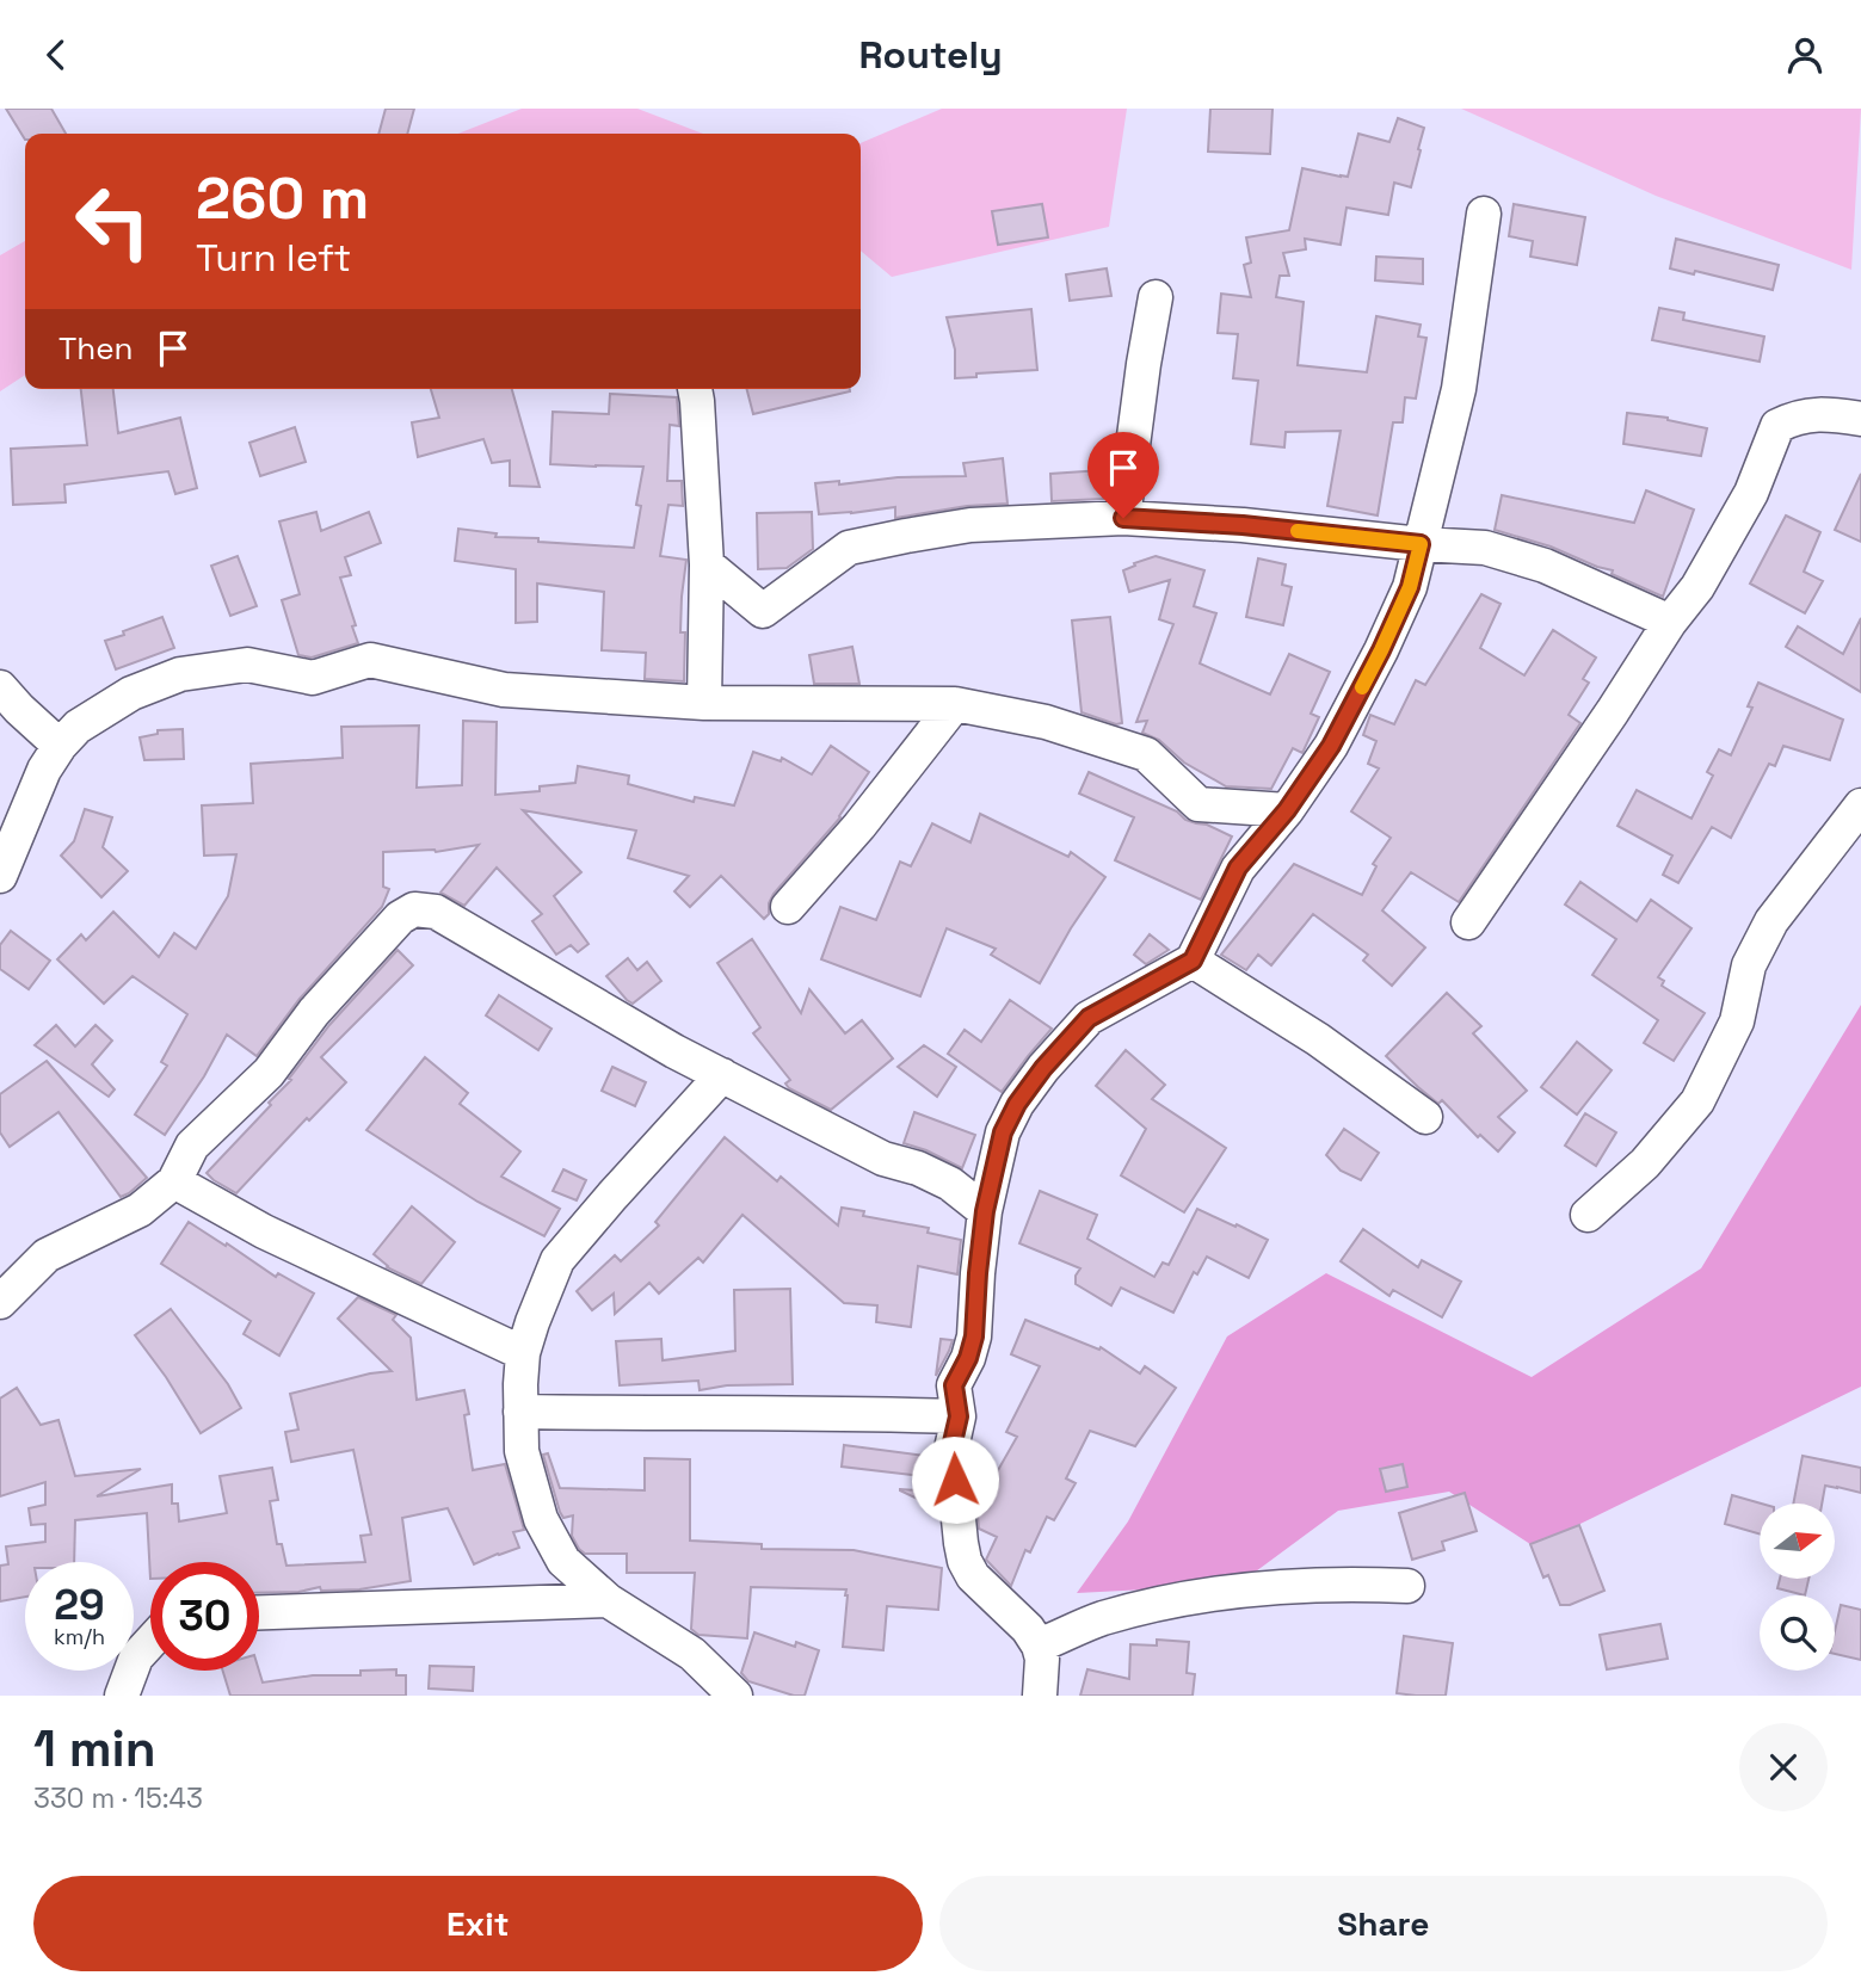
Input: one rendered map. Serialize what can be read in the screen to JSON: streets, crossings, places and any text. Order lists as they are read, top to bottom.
{
  "north": "right",
  "page": {
    "header": "Routely",
    "turn": ["260 m", "Turn left"],
    "then": "Then",
    "speed": "29 km/h",
    "limit": "30",
    "heading": ["1 min", "330 m · 15:43"],
    "buttons": ["Exit", "Share"]
  }
}
